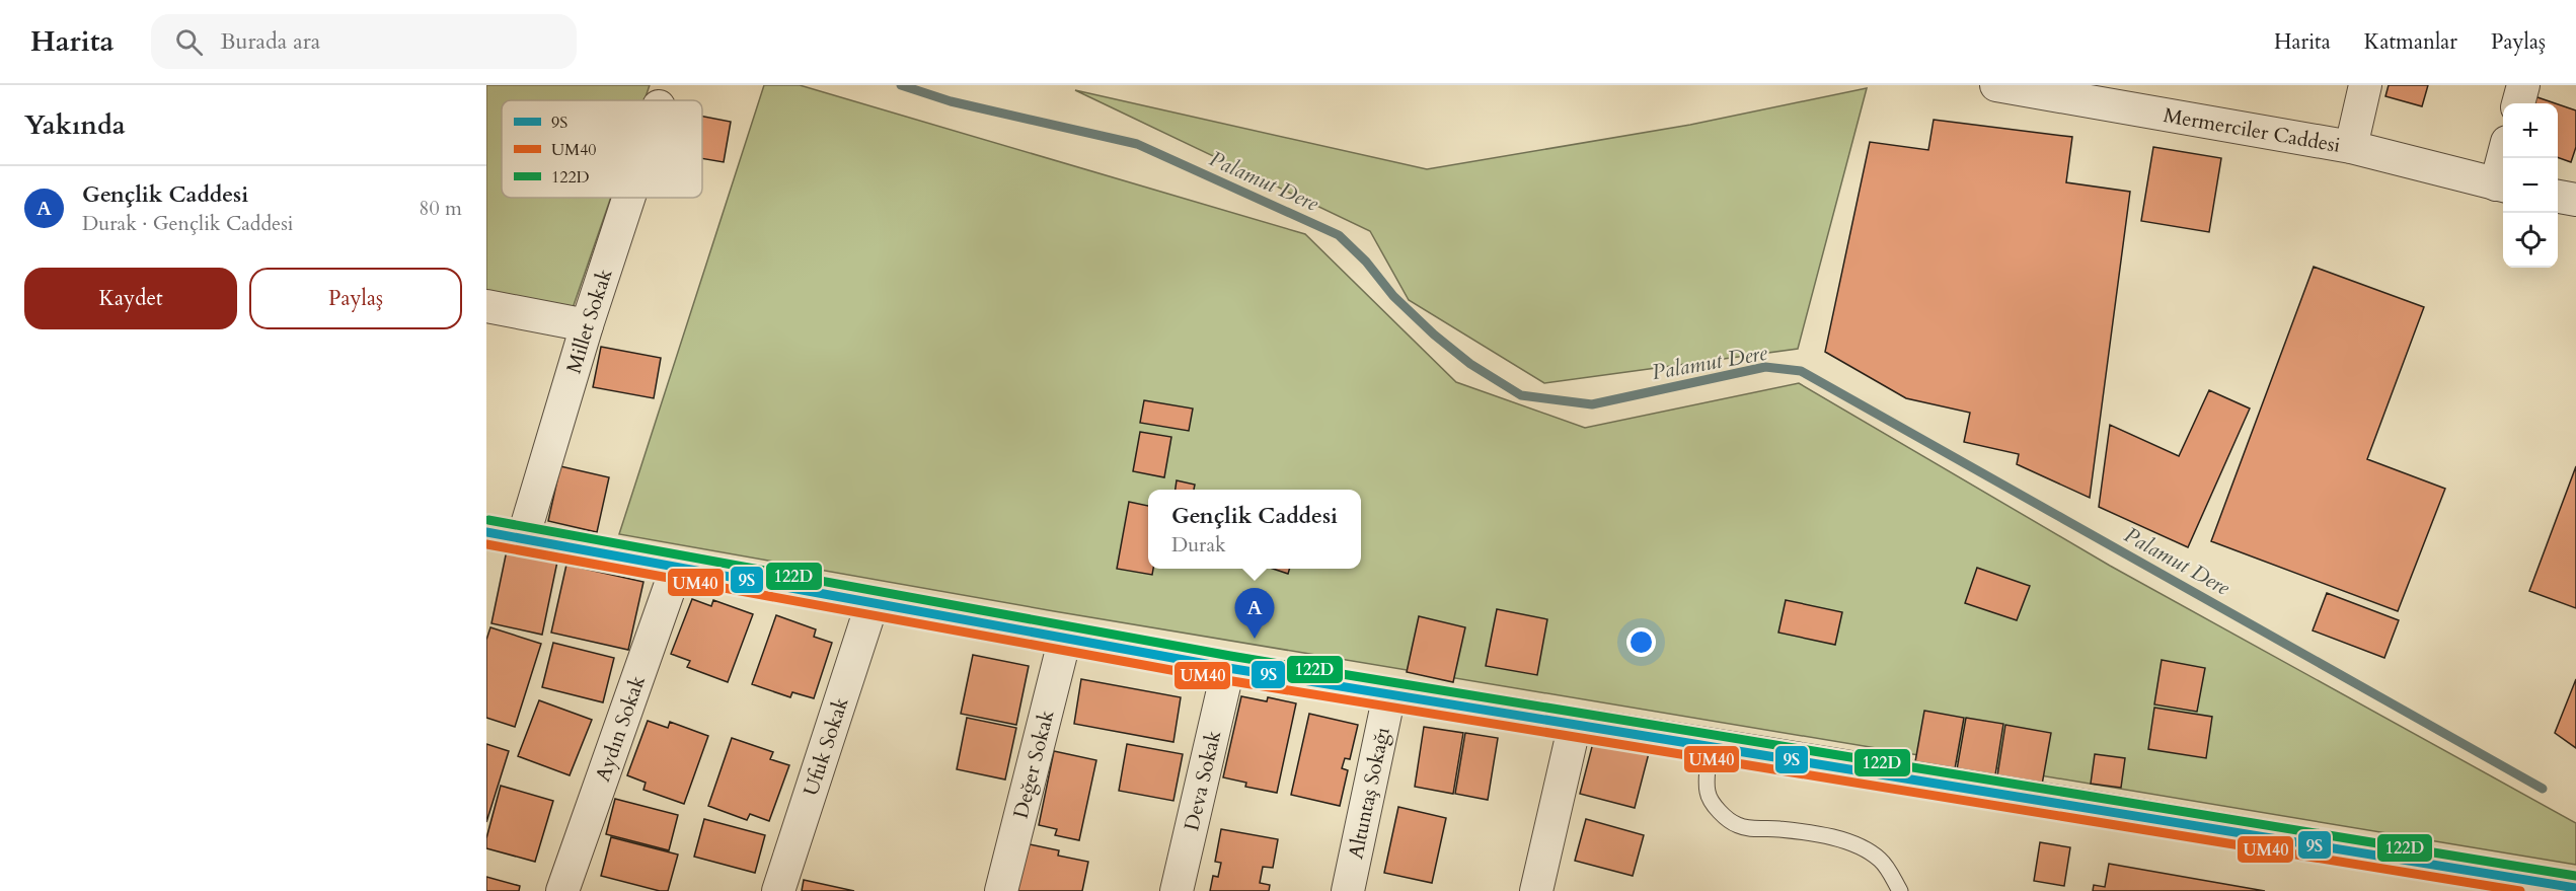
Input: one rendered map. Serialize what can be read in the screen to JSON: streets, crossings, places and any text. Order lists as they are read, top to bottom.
{
  "streets": {
    "street": [
      "Mermerciler Caddesi",
      "Millet Sokak",
      "Aydın Sokak",
      "Ufuk Sokak",
      "Değer Sokak",
      "Deva Sokak",
      "Altuntaş Sokağı"
    ]
  },
  "water": ["Palamut Dere"],
  "lines": ["transit line 122D", "transit line 9S", "transit line UM40"],
  "legend": ["9S", "UM40", "122D"],
  "page": {
    "header": "Harita",
    "search": "Burada ara",
    "nav": ["Harita", "Katmanlar", "Paylaş"],
    "heading": "Yakında",
    "map_buttons": ["+", "−"],
    "list": [
      {
        "mark": "A",
        "name": "Gençlik Caddesi",
        "note": "Durak · Gençlik Caddesi",
        "value": "80 m"
      }
    ],
    "buttons": ["Kaydet", "Paylaş"],
    "popup": ["Gençlik Caddesi", "Durak"],
    "pins": "A"
  }
}
